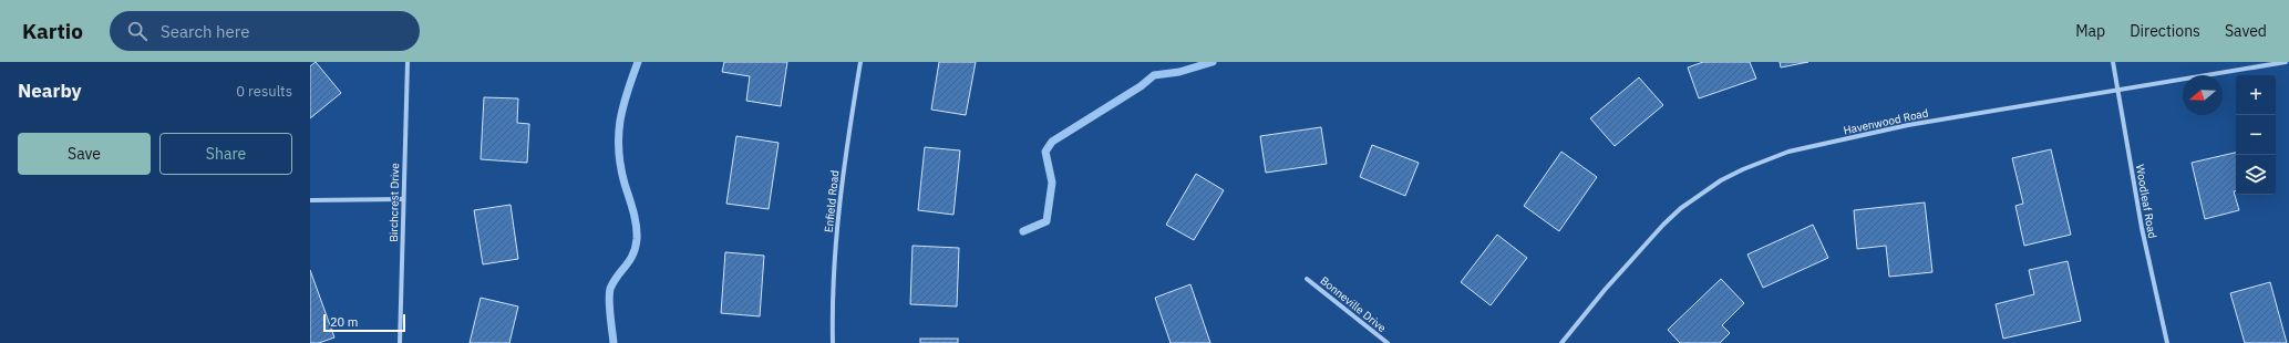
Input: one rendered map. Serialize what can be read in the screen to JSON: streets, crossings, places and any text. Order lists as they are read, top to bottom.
{
  "streets": {
    "street": [
      "Havenwood Road",
      "Enfield Road",
      "Woodleaf Road",
      "Birchcrest Drive",
      "Bonneville Drive"
    ]
  },
  "crossings": [
    ["Havenwood Road", "Woodleaf Road"]
  ],
  "scale_bar": "20 m",
  "north": "left",
  "page": {
    "header": "Kartio",
    "search": "Search here",
    "nav": ["Map", "Directions", "Saved"],
    "heading": ["Nearby", "0 results"],
    "map_buttons": ["+", "−"],
    "buttons": ["Save", "Share"],
    "scale": "20 m"
  }
}
